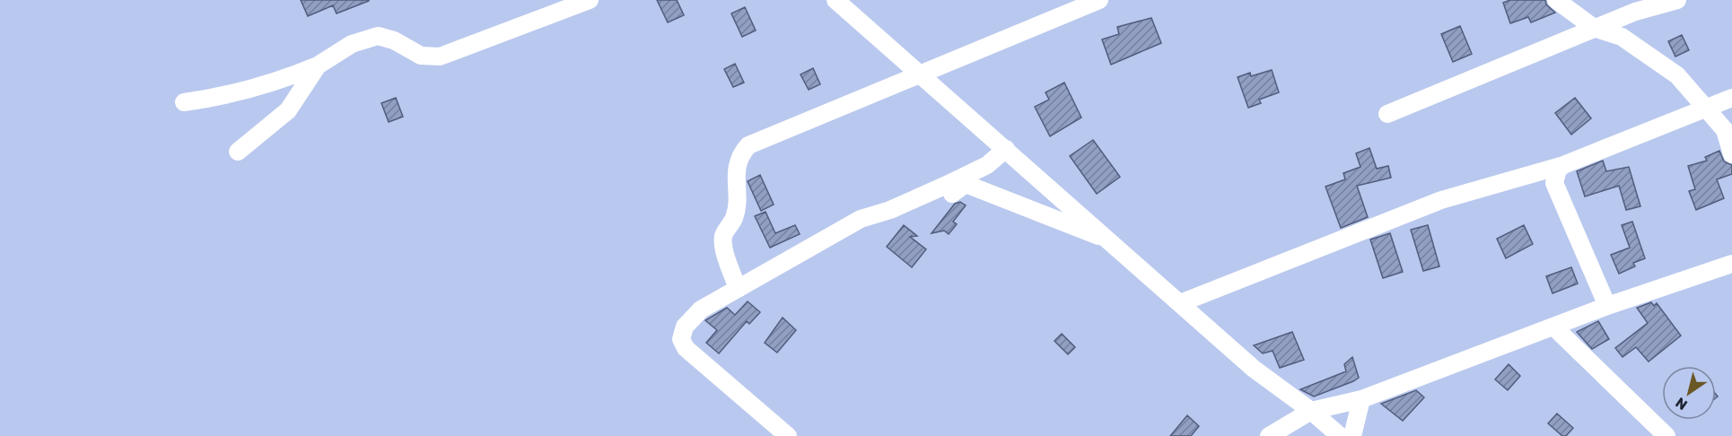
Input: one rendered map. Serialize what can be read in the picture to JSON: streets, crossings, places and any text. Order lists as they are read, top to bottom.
{
  "north": "bottom left"
}
